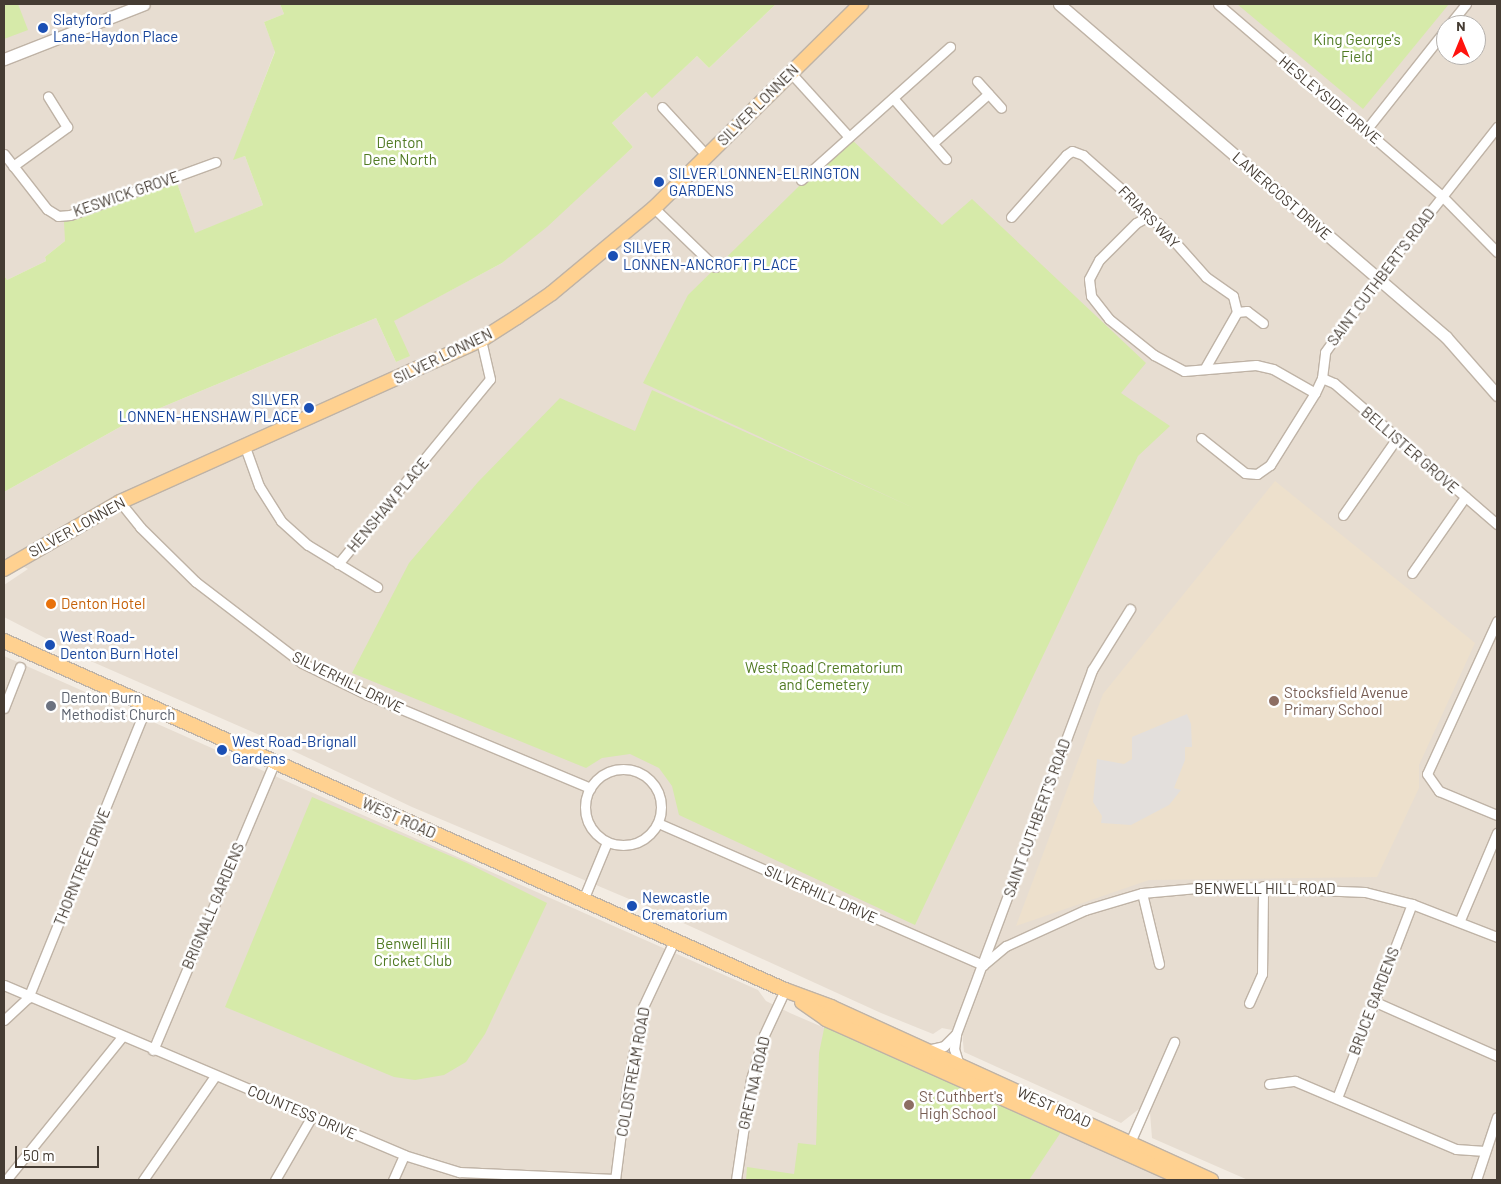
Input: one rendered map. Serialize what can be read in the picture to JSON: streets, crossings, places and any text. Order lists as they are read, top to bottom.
{
  "streets": {
    "main road": ["SILVER LONNEN", "WEST ROAD"],
    "street": [
      "HESLEYSIDE DRIVE",
      "KESWICK GROVE",
      "LANERCOST DRIVE",
      "FRIARS WAY",
      "SAINT CUTHBERT'S ROAD",
      "BELLISTER GROVE",
      "HENSHAW PLACE",
      "SILVERHILL DRIVE",
      "THORNTREE DRIVE",
      "BENWELL HILL ROAD",
      "BRIGNALL GARDENS",
      "BRUCE GARDENS",
      "COLDSTREAM ROAD",
      "GRETNA ROAD",
      "COUNTESS DRIVE"
    ]
  },
  "crossings": [
    ["HESLEYSIDE DRIVE", "SAINT CUTHBERT'S ROAD"],
    ["SILVER LONNEN", "HENSHAW PLACE"],
    ["SILVER LONNEN", "SILVERHILL DRIVE"],
    ["LANERCOST DRIVE", "SAINT CUTHBERT'S ROAD"],
    ["SAINT CUTHBERT'S ROAD", "BELLISTER GROVE"],
    ["SAINT CUTHBERT'S ROAD", "SILVERHILL DRIVE"],
    ["SAINT CUTHBERT'S ROAD", "WEST ROAD"],
    ["SAINT CUTHBERT'S ROAD", "BENWELL HILL ROAD"],
    ["SILVERHILL DRIVE", "BENWELL HILL ROAD"],
    ["WEST ROAD", "THORNTREE DRIVE"],
    ["WEST ROAD", "BRIGNALL GARDENS"],
    ["WEST ROAD", "COLDSTREAM ROAD"],
    ["WEST ROAD", "GRETNA ROAD"],
    ["THORNTREE DRIVE", "COUNTESS DRIVE"],
    ["BENWELL HILL ROAD", "BRUCE GARDENS"],
    ["BRIGNALL GARDENS", "COUNTESS DRIVE"],
    ["COLDSTREAM ROAD", "COUNTESS DRIVE"]
  ],
  "parks": [
    "King George's Field",
    "Denton Dene North",
    "West Road Crematorium and Cemetery",
    "Benwell Hill Cricket Club"
  ],
  "places": [
    "Slatyford Lane-Haydon Place",
    "SILVER LONNEN-ELRINGTON GARDENS",
    "SILVER LONNEN-ANCROFT PLACE",
    "SILVER LONNEN-HENSHAW PLACE",
    "Denton Hotel",
    "West Road- Denton Burn Hotel",
    "Stocksfield Avenue Primary School",
    "Denton Burn Methodist Church",
    "West Road-Brignall Gardens",
    "Newcastle Crematorium",
    "St Cuthbert's High School"
  ],
  "scale_bar": "50 m",
  "north": "top"
}
